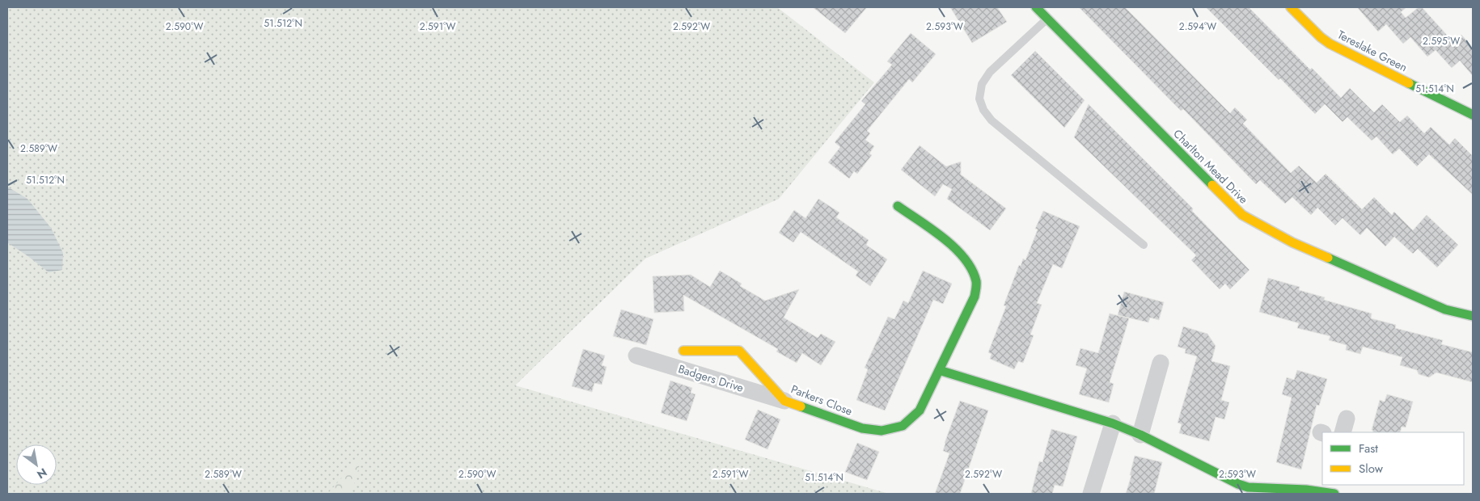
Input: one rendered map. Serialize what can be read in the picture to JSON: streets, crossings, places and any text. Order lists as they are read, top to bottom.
{
  "streets": {
    "street": [
      "Tereslake Green",
      "Charlton Mead Drive",
      "Badgers Drive",
      "Parkers Close"
    ]
  },
  "crossings": [
    ["Badgers Drive", "Parkers Close"]
  ],
  "legend": ["Fast", "Slow"],
  "north": "bottom right",
  "coordinates": [
    "51.512°N",
    "2.593°W",
    "2.590°W",
    "2.591°W",
    "2.592°W",
    "2.594°W",
    "2.595°W",
    "51.514°N",
    "2.589°W"
  ]
}
